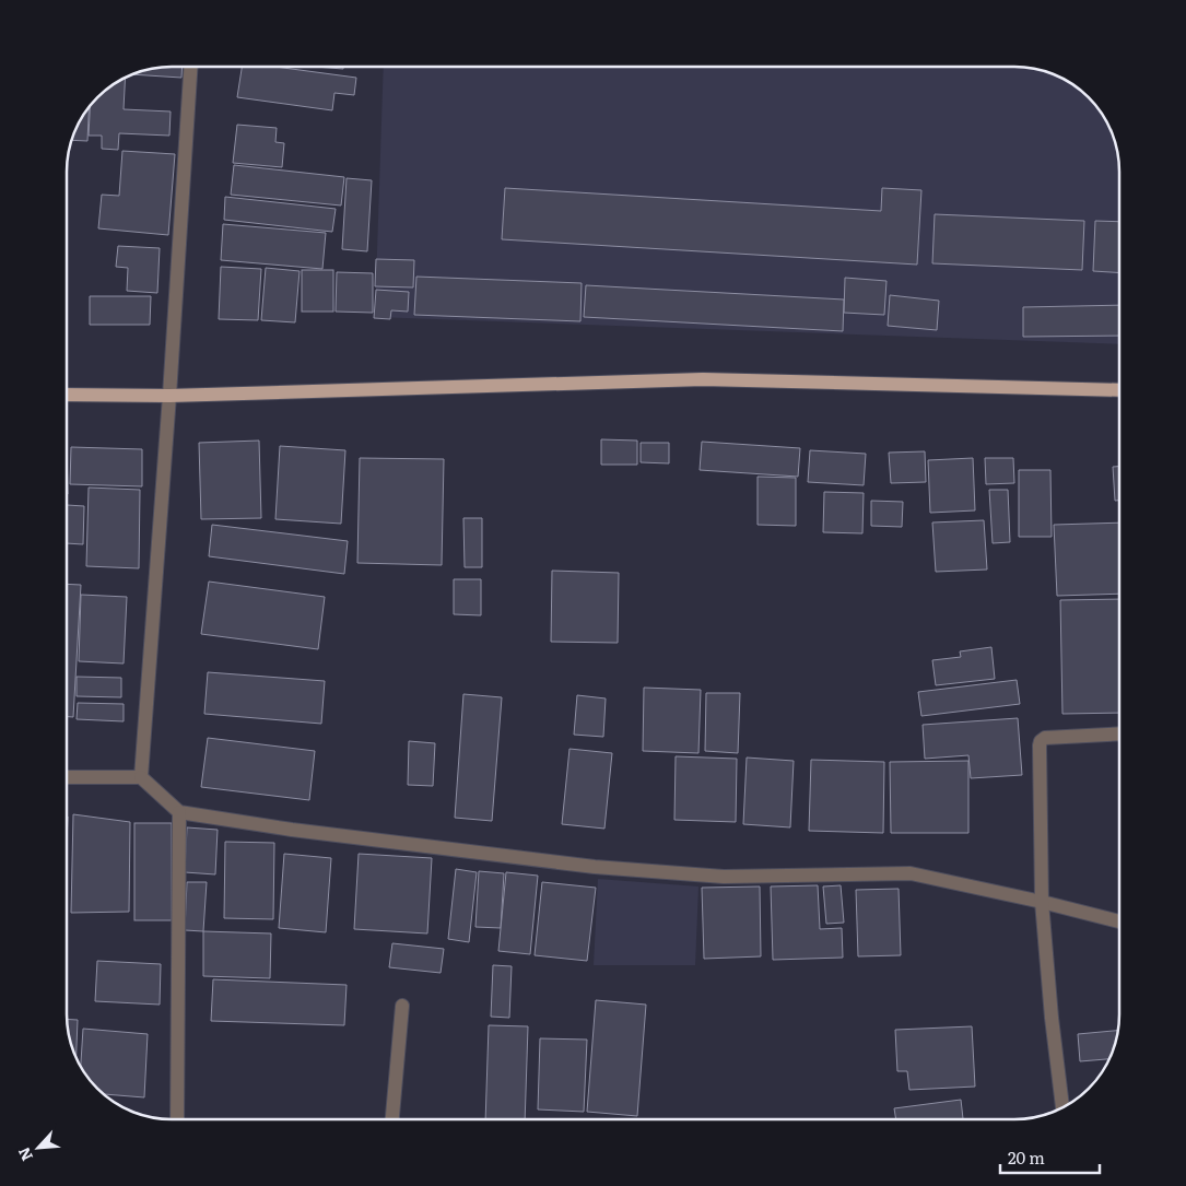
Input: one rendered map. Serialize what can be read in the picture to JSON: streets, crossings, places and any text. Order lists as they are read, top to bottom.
{
  "scale_bar": "20 m",
  "north": "bottom left"
}
